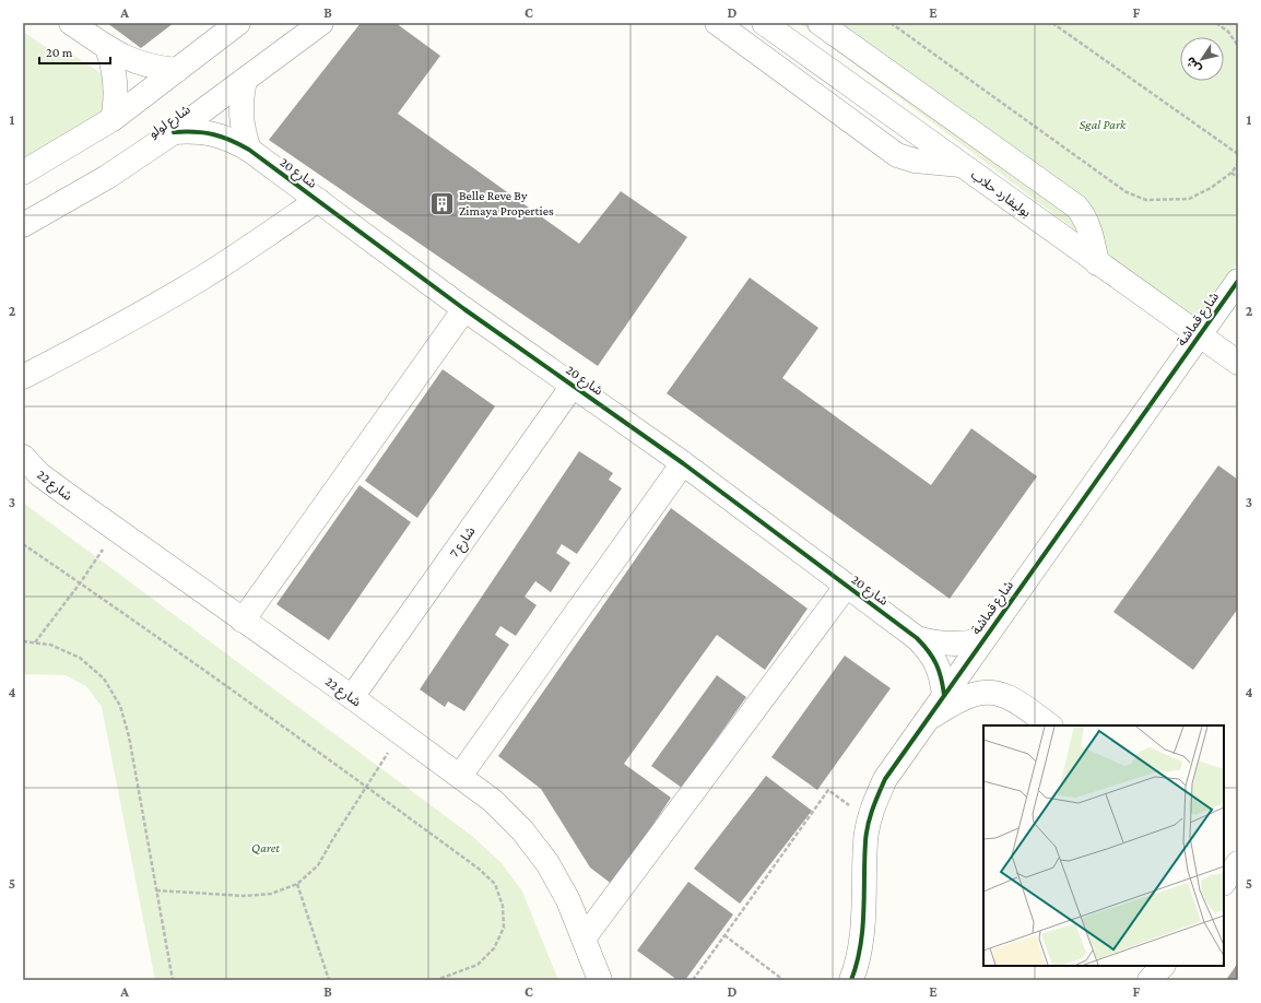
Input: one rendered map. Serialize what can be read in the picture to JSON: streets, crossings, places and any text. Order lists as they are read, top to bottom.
{
  "streets": {
    "street": [
      "شارع لولو",
      "شارع 20",
      "بوليفارد حلاب",
      "شارع قماشة",
      "شارع 22",
      "شارع 7"
    ]
  },
  "crossings": [
    ["شارع لولو", "شارع 20"],
    ["شارع 20", "شارع قماشة"],
    ["شارع 20", "شارع 7"],
    ["بوليفارد حلاب", "شارع قماشة"],
    ["شارع 22", "شارع 7"]
  ],
  "parks": ["Sgal Park", "Qaret"],
  "places": {
    "building": ["Belle Reve By Zimaya Properties"]
  },
  "scale_bar": "20 m",
  "north": "bottom left",
  "grid": {
    "columns": [
      "A",
      "B",
      "C",
      "D",
      "E",
      "F"
    ],
    "rows": [
      "1",
      "2",
      "3",
      "4",
      "5"
    ]
  }
}
